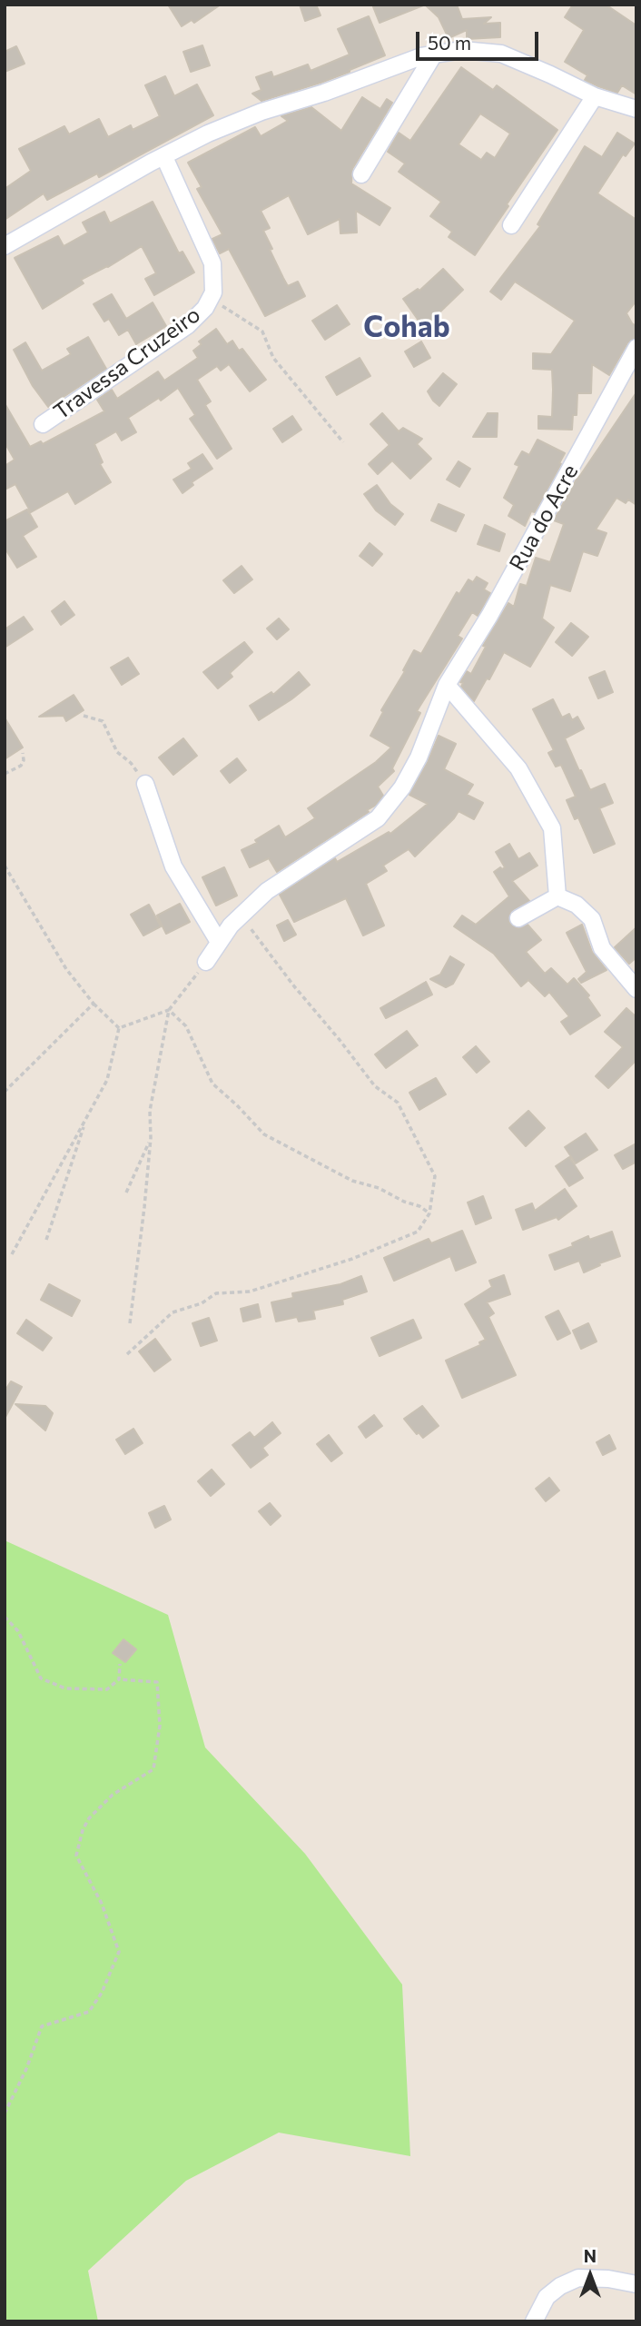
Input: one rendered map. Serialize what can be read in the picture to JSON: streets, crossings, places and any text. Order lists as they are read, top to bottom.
{
  "streets": {
    "street": ["Travessa Cruzeiro", "Rua do Acre"]
  },
  "districts": ["Cohab"],
  "scale_bar": "50 m",
  "north": "top"
}
